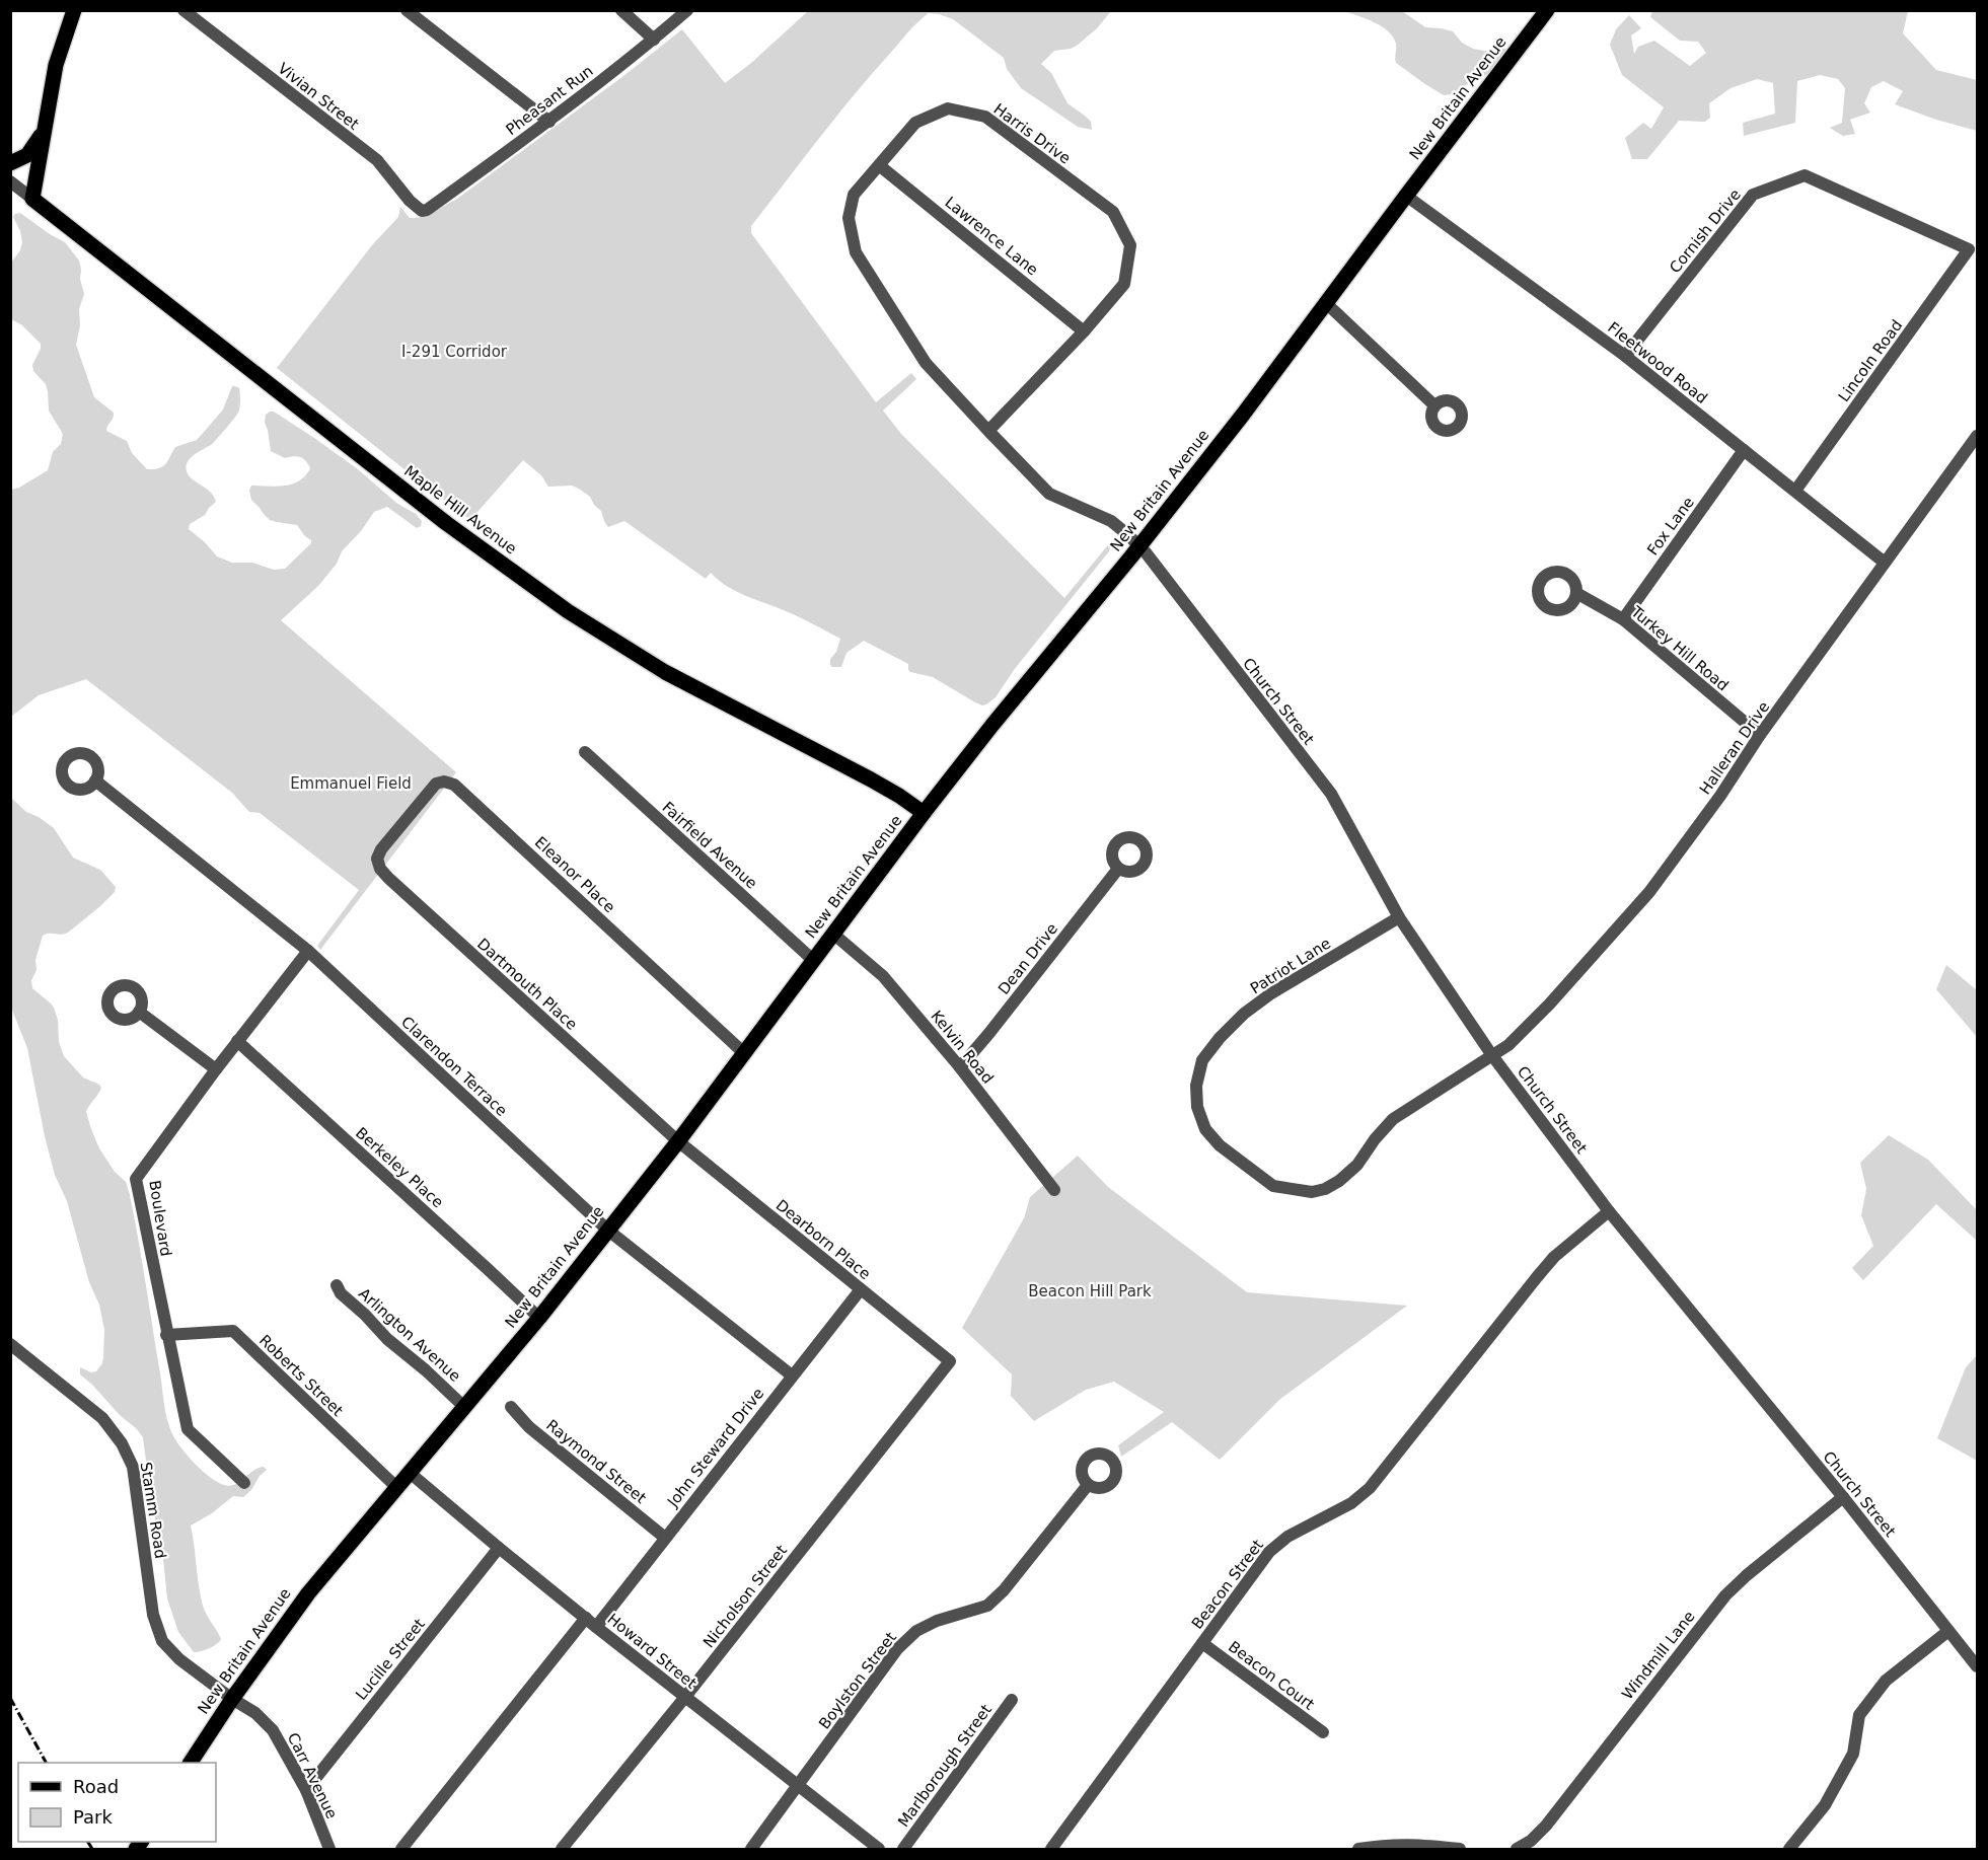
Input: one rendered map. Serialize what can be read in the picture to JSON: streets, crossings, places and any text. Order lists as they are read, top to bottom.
{
  "streets": {
    "main road": ["New Britain Avenue", "Maple Hill Avenue"],
    "street": [
      "Vivian Street",
      "Pheasant Run",
      "Harris Drive",
      "Cornish Drive",
      "Lawrence Lane",
      "Lincoln Road",
      "Fleetwood Road",
      "Fox Lane",
      "Turkey Hill Road",
      "Church Street",
      "Halleran Drive",
      "Fairfield Avenue",
      "Eleanor Place",
      "Dean Drive",
      "Patriot Lane",
      "Dartmouth Place",
      "Kelvin Road",
      "Clarendon Terrace",
      "Berkeley Place",
      "Boulevard",
      "Dearborn Place",
      "Arlington Avenue",
      "Roberts Street",
      "John Steward Drive",
      "Raymond Street",
      "Stamm Road",
      "Beacon Street",
      "Nicholson Street",
      "Howard Street",
      "Windmill Lane",
      "Lucille Street",
      "Beacon Court",
      "Boylston Street",
      "Marlborough Street",
      "Carr Avenue"
    ]
  },
  "crossings": [
    ["Vivian Street", "Pheasant Run"],
    ["New Britain Avenue", "Harris Drive"],
    ["New Britain Avenue", "Fleetwood Road"],
    ["New Britain Avenue", "Maple Hill Avenue"],
    ["New Britain Avenue", "Church Street"],
    ["New Britain Avenue", "Fairfield Avenue"],
    ["New Britain Avenue", "Eleanor Place"],
    ["New Britain Avenue", "Dartmouth Place"],
    ["New Britain Avenue", "Kelvin Road"],
    ["New Britain Avenue", "Clarendon Terrace"],
    ["New Britain Avenue", "Berkeley Place"],
    ["New Britain Avenue", "Dearborn Place"],
    ["New Britain Avenue", "Arlington Avenue"],
    ["New Britain Avenue", "Roberts Street"],
    ["New Britain Avenue", "Stamm Road"],
    ["New Britain Avenue", "Howard Street"],
    ["New Britain Avenue", "Carr Avenue"],
    ["Harris Drive", "Lawrence Lane"],
    ["Harris Drive", "Church Street"],
    ["Cornish Drive", "Lincoln Road"],
    ["Cornish Drive", "Fleetwood Road"],
    ["Lincoln Road", "Fleetwood Road"],
    ["Fleetwood Road", "Fox Lane"],
    ["Fleetwood Road", "Halleran Drive"],
    ["Fox Lane", "Turkey Hill Road"],
    ["Turkey Hill Road", "Halleran Drive"],
    ["Church Street", "Halleran Drive"],
    ["Church Street", "Patriot Lane"],
    ["Church Street", "Beacon Street"],
    ["Church Street", "Windmill Lane"],
    ["Halleran Drive", "Patriot Lane"],
    ["Eleanor Place", "Dartmouth Place"],
    ["Dean Drive", "Kelvin Road"],
    ["Dartmouth Place", "Dearborn Place"],
    ["Clarendon Terrace", "Boulevard"],
    ["Clarendon Terrace", "John Steward Drive"],
    ["Berkeley Place", "Boulevard"],
    ["Boulevard", "Roberts Street"],
    ["Dearborn Place", "John Steward Drive"],
    ["Dearborn Place", "Nicholson Street"],
    ["John Steward Drive", "Raymond Street"],
    ["John Steward Drive", "Howard Street"],
    ["Stamm Road", "Carr Avenue"],
    ["Beacon Street", "Beacon Court"],
    ["Nicholson Street", "Howard Street"],
    ["Howard Street", "Lucille Street"],
    ["Howard Street", "Boylston Street"],
    ["Lucille Street", "Carr Avenue"]
  ],
  "parks": ["I-291 Corridor", "Emmanuel Field", "Beacon Hill Park"],
  "legend": ["Road", "Park"]
}
